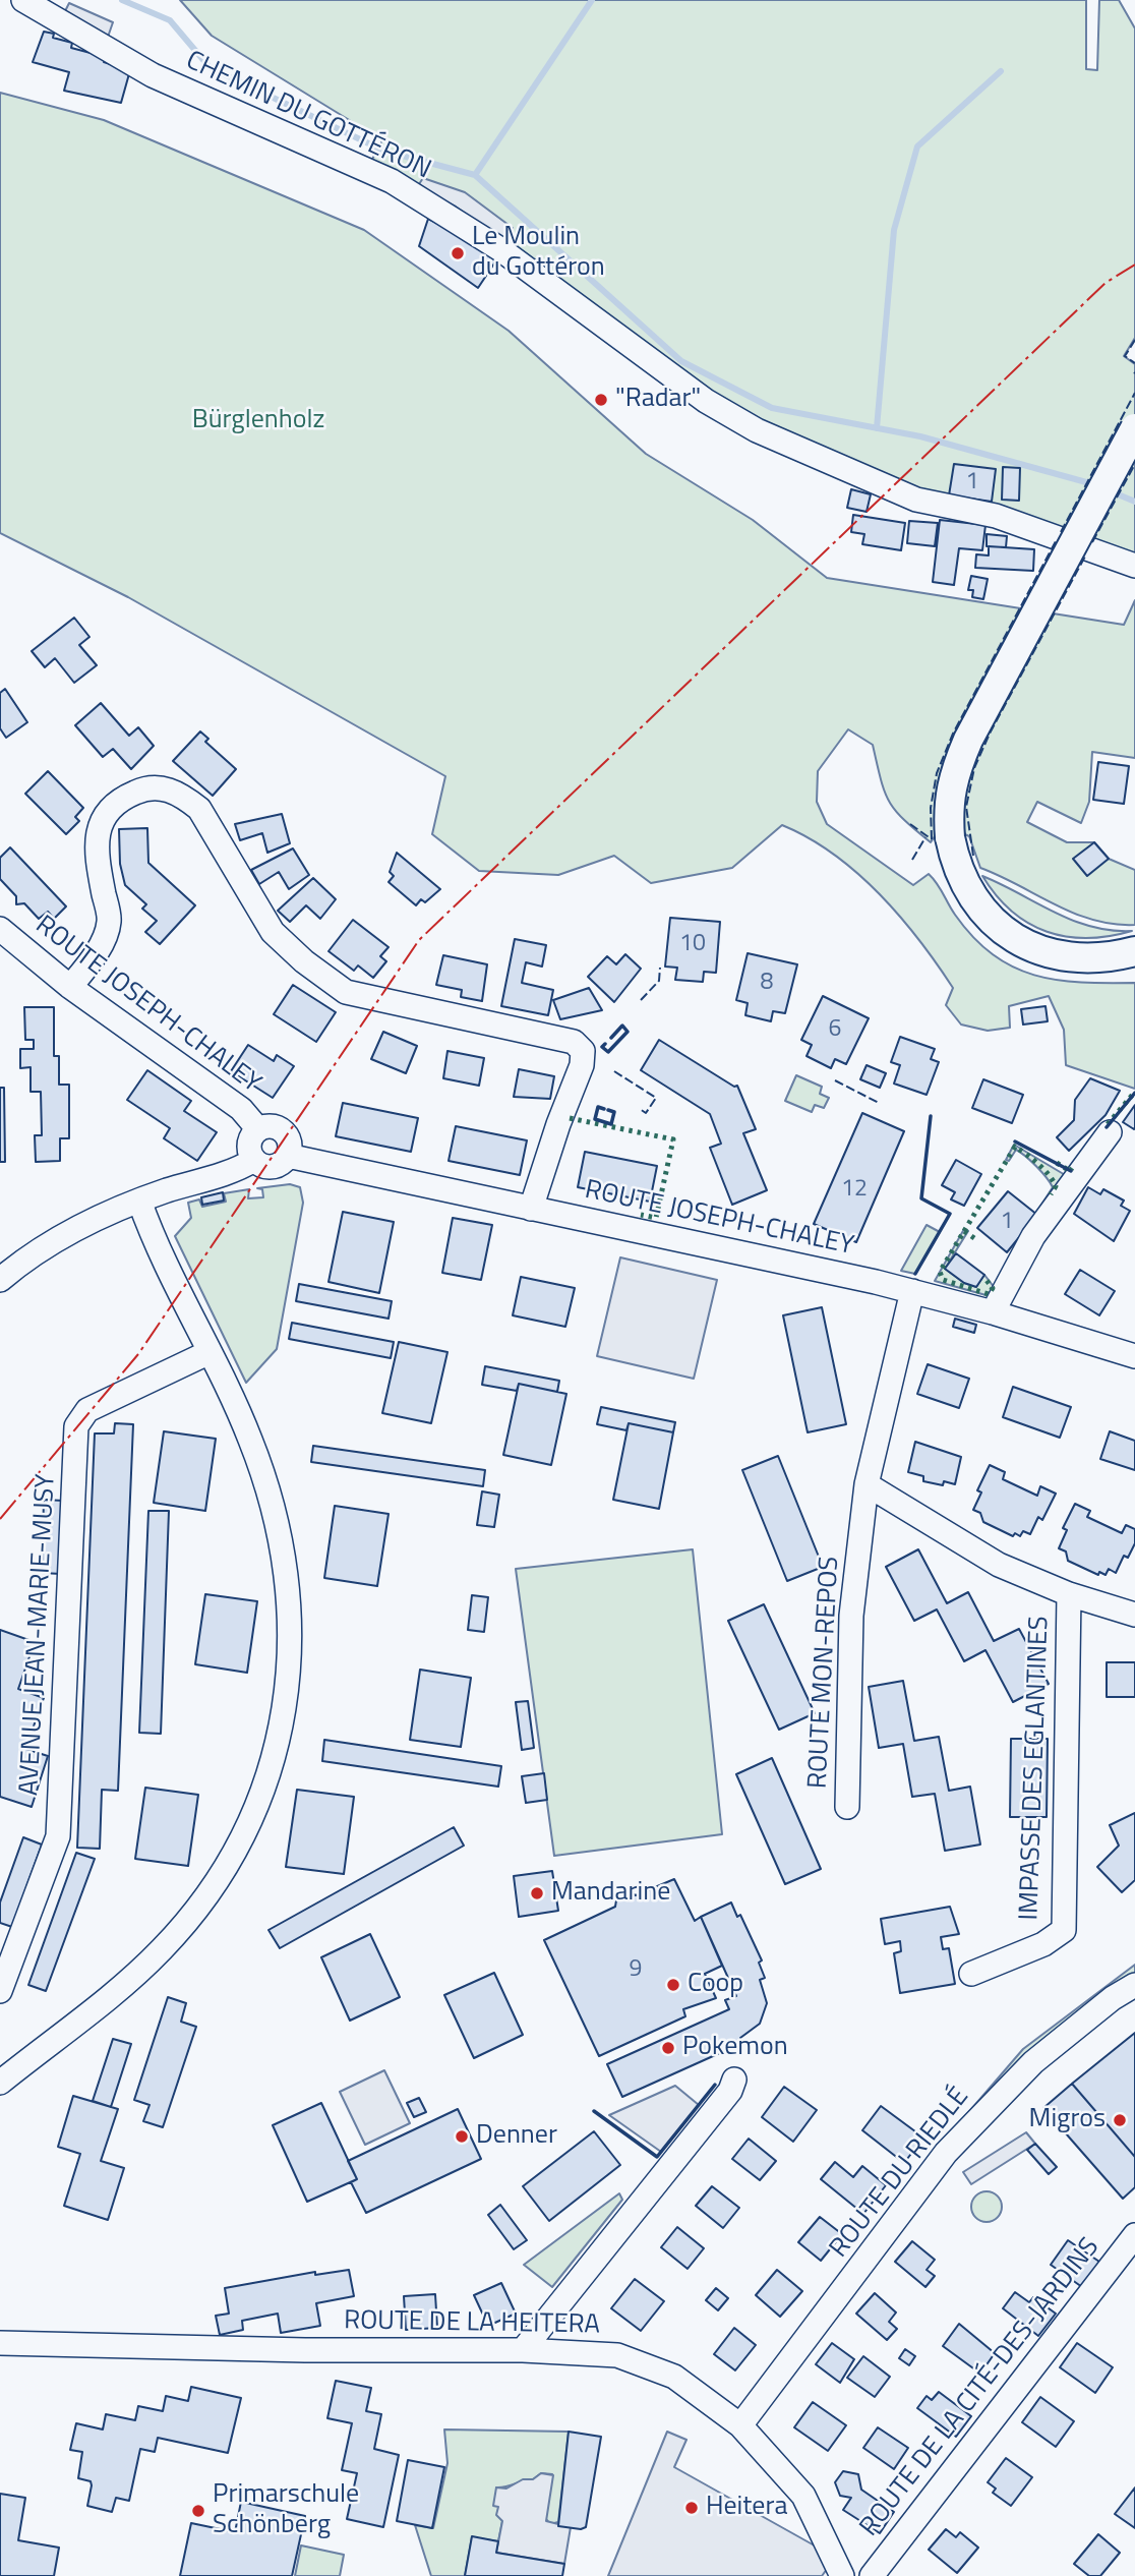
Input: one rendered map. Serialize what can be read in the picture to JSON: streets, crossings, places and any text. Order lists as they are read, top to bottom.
{
  "streets": {
    "street": [
      "CHEMIN DU GOTTÉRON",
      "ROUTE JOSEPH-CHALEY",
      "AVENUE JEAN-MARIE-MUSY",
      "ROUTE MON-REPOS",
      "IMPASSE DES EGLANTINES",
      "ROUTE DU RIEDLÉ",
      "ROUTE DE LA HEITERA",
      "ROUTE DE LA CITÉ-DES-JARDINS"
    ]
  },
  "crossings": [
    ["ROUTE JOSEPH-CHALEY", "ROUTE MON-REPOS"],
    ["ROUTE DU RIEDLÉ", "ROUTE DE LA HEITERA"]
  ],
  "parks": ["Bürglenholz"],
  "places": [
    "Le Moulin du Gottéron",
    "\"Radar\"",
    "Mandarine",
    "Coop",
    "Pokemon",
    "Migros",
    "Denner",
    "Heitera",
    "Primarschule Schönberg"
  ],
  "house_numbers": [
    "1",
    "10",
    "8",
    "6",
    "12",
    "1",
    "9"
  ]
}
